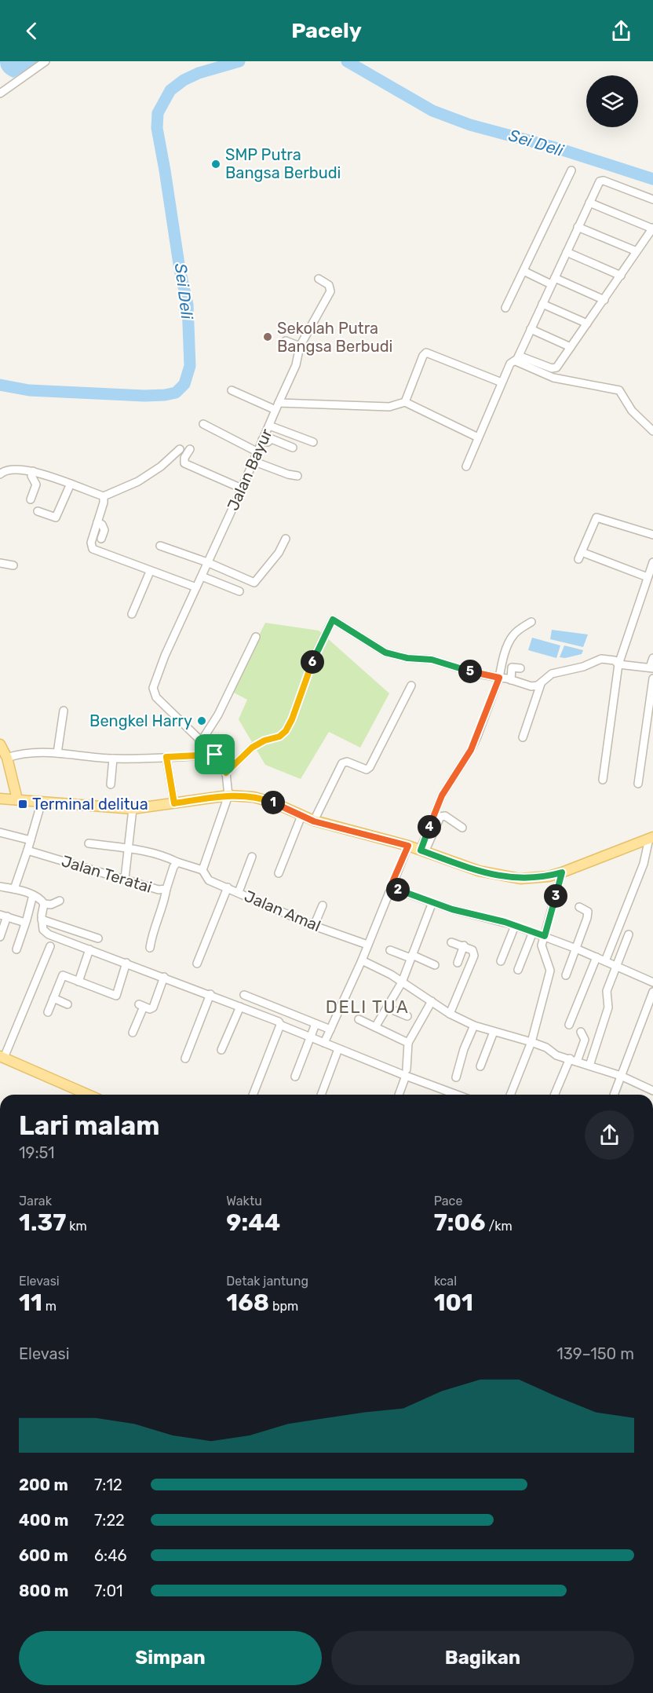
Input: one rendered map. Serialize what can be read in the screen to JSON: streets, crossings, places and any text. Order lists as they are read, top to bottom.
{
  "streets": {
    "street": ["Jalan Bayur", "Jalan Teratai", "Jalan Amal"]
  },
  "districts": ["DELI TUA"],
  "water": ["Sei Deli"],
  "places": {
    "other": ["SMP Putra Bangsa Berbudi", "Sekolah Putra Bangsa Berbudi", "Bengkel Harry"],
    "transit": ["Terminal delitua"]
  },
  "page": {
    "header": "Pacely",
    "pins": [
      "6",
      "5",
      "1",
      "4",
      "2",
      "3"
    ],
    "heading": ["Lari malam", "19:51"],
    "stats": [
      ["Jarak", "1.37 km"],
      ["Waktu", "9:44"],
      ["Pace", "7:06 /km"],
      ["Elevasi", "11 m"],
      ["Detak jantung", "168 bpm"],
      ["kcal", "101"]
    ],
    "chart": ["Elevasi", "139–150 m"],
    "list": [
      {
        "name": "200 m",
        "note": "7:12"
      },
      {
        "name": "400 m",
        "note": "7:22"
      },
      {
        "name": "600 m",
        "note": "6:46"
      },
      {
        "name": "800 m",
        "note": "7:01"
      }
    ],
    "buttons": ["Simpan", "Bagikan"]
  }
}
